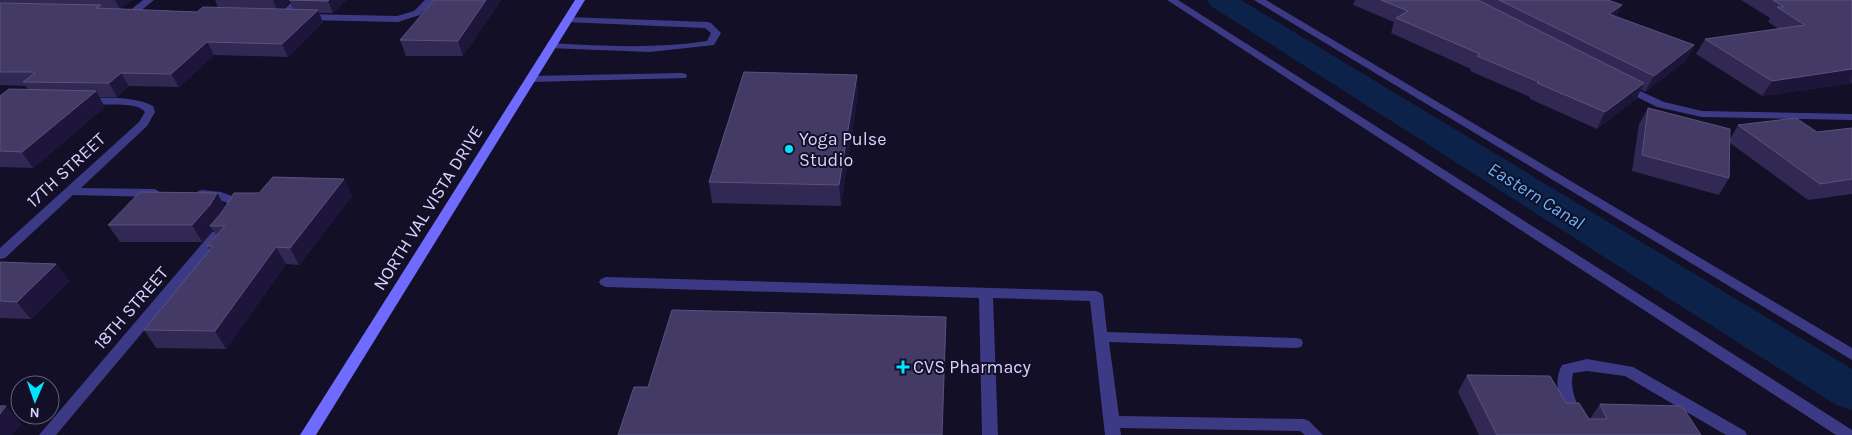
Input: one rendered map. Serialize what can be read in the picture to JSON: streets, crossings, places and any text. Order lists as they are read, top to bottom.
{
  "streets": {
    "main road": ["NORTH VAL VISTA DRIVE"],
    "lane": ["17TH STREET", "18TH STREET"]
  },
  "water": ["Eastern Canal"],
  "places": {
    "other": ["Yoga Pulse Studio"],
    "health": ["CVS Pharmacy"]
  },
  "north": "bottom"
}
